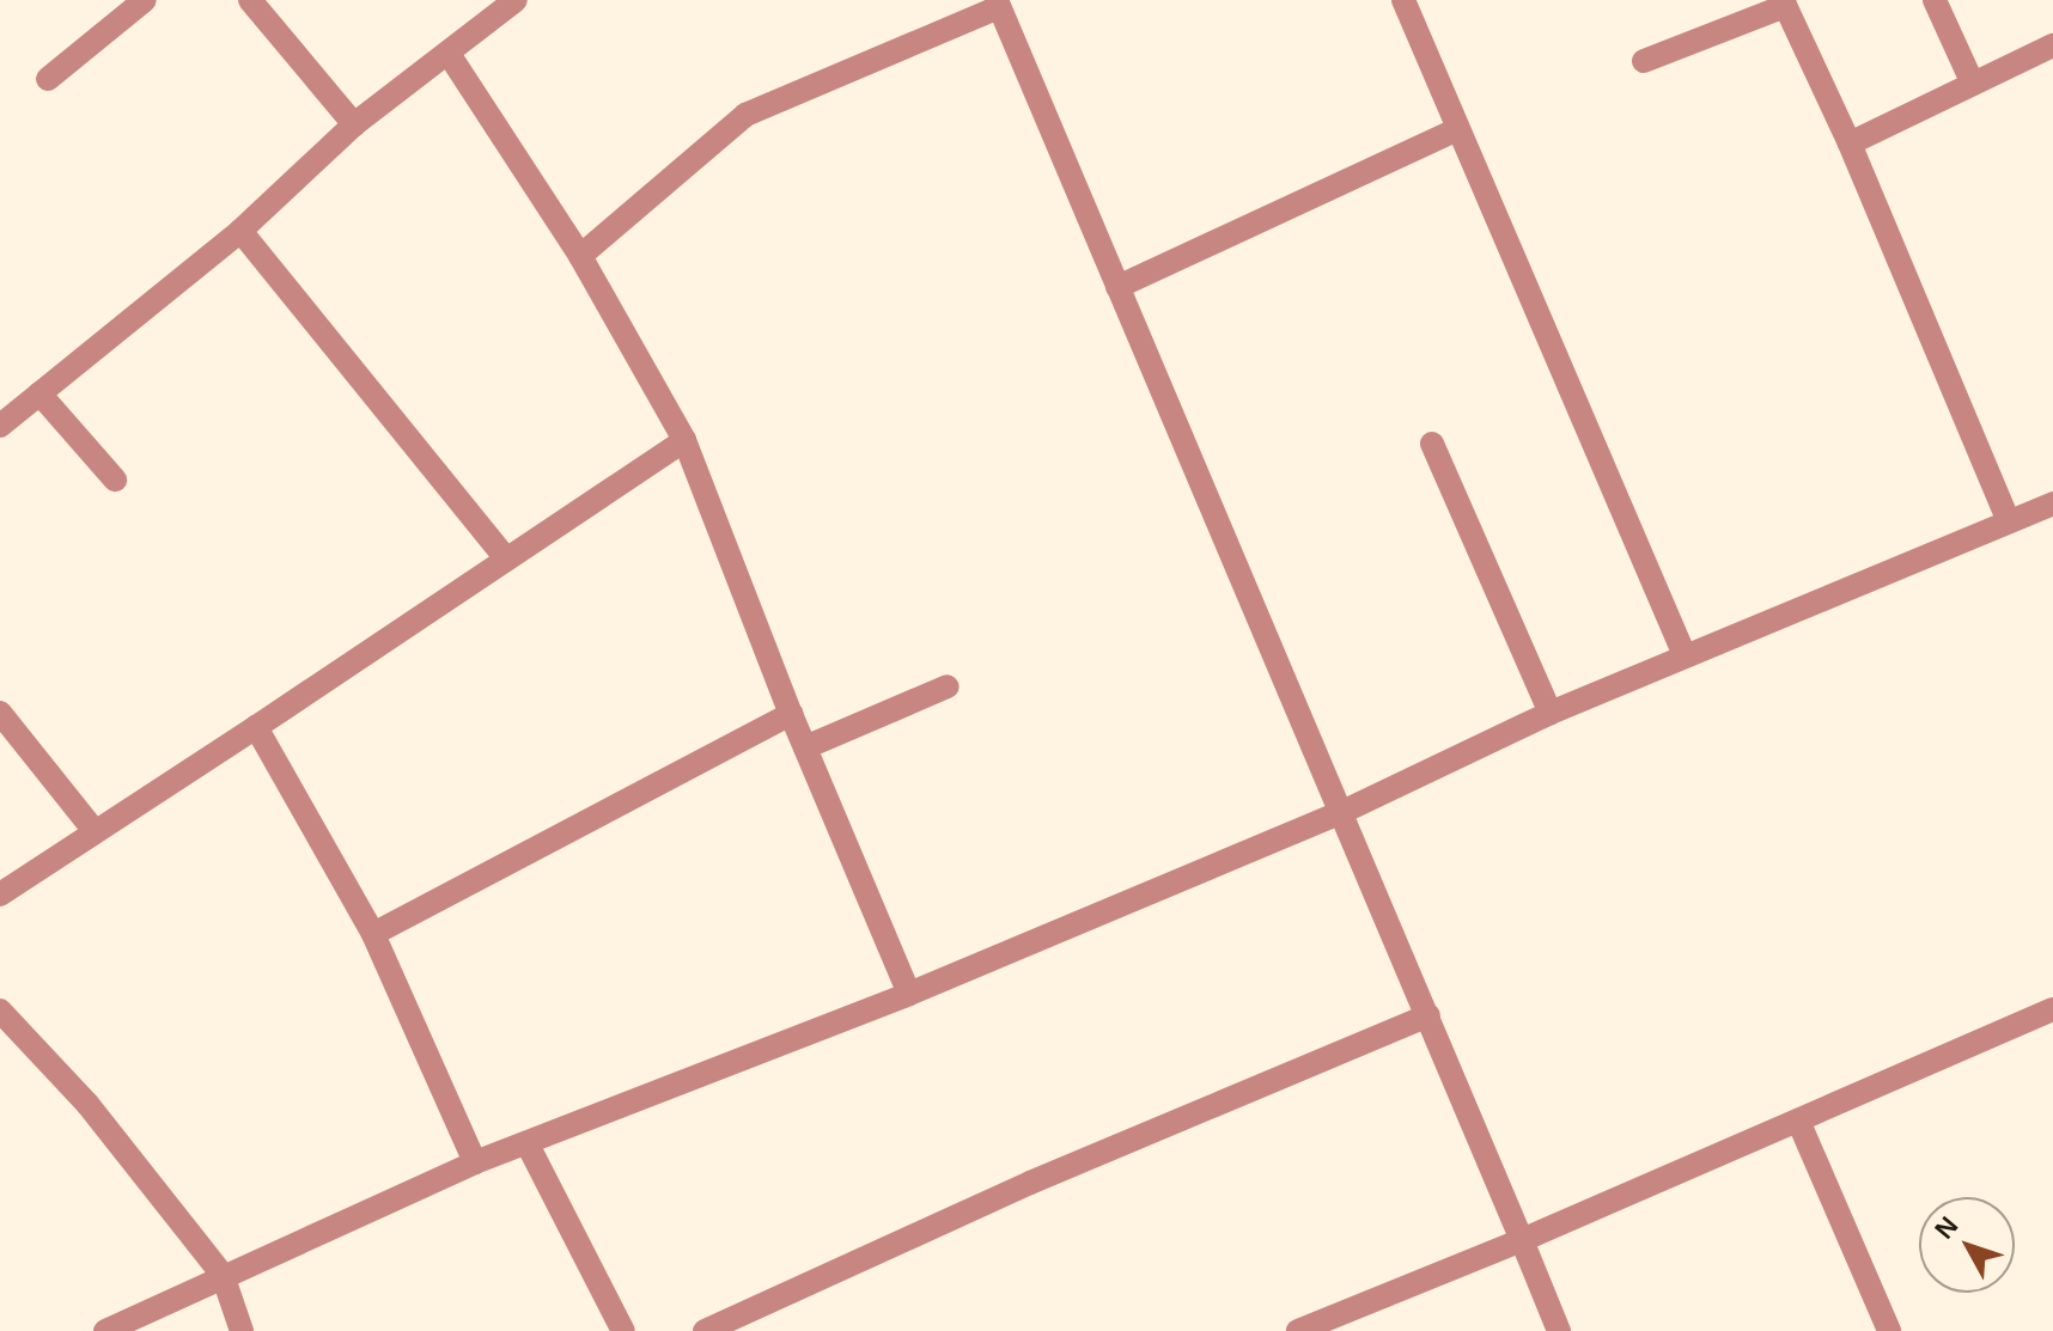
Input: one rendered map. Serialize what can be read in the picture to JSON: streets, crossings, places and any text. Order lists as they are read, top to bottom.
{
  "north": "top left"
}
